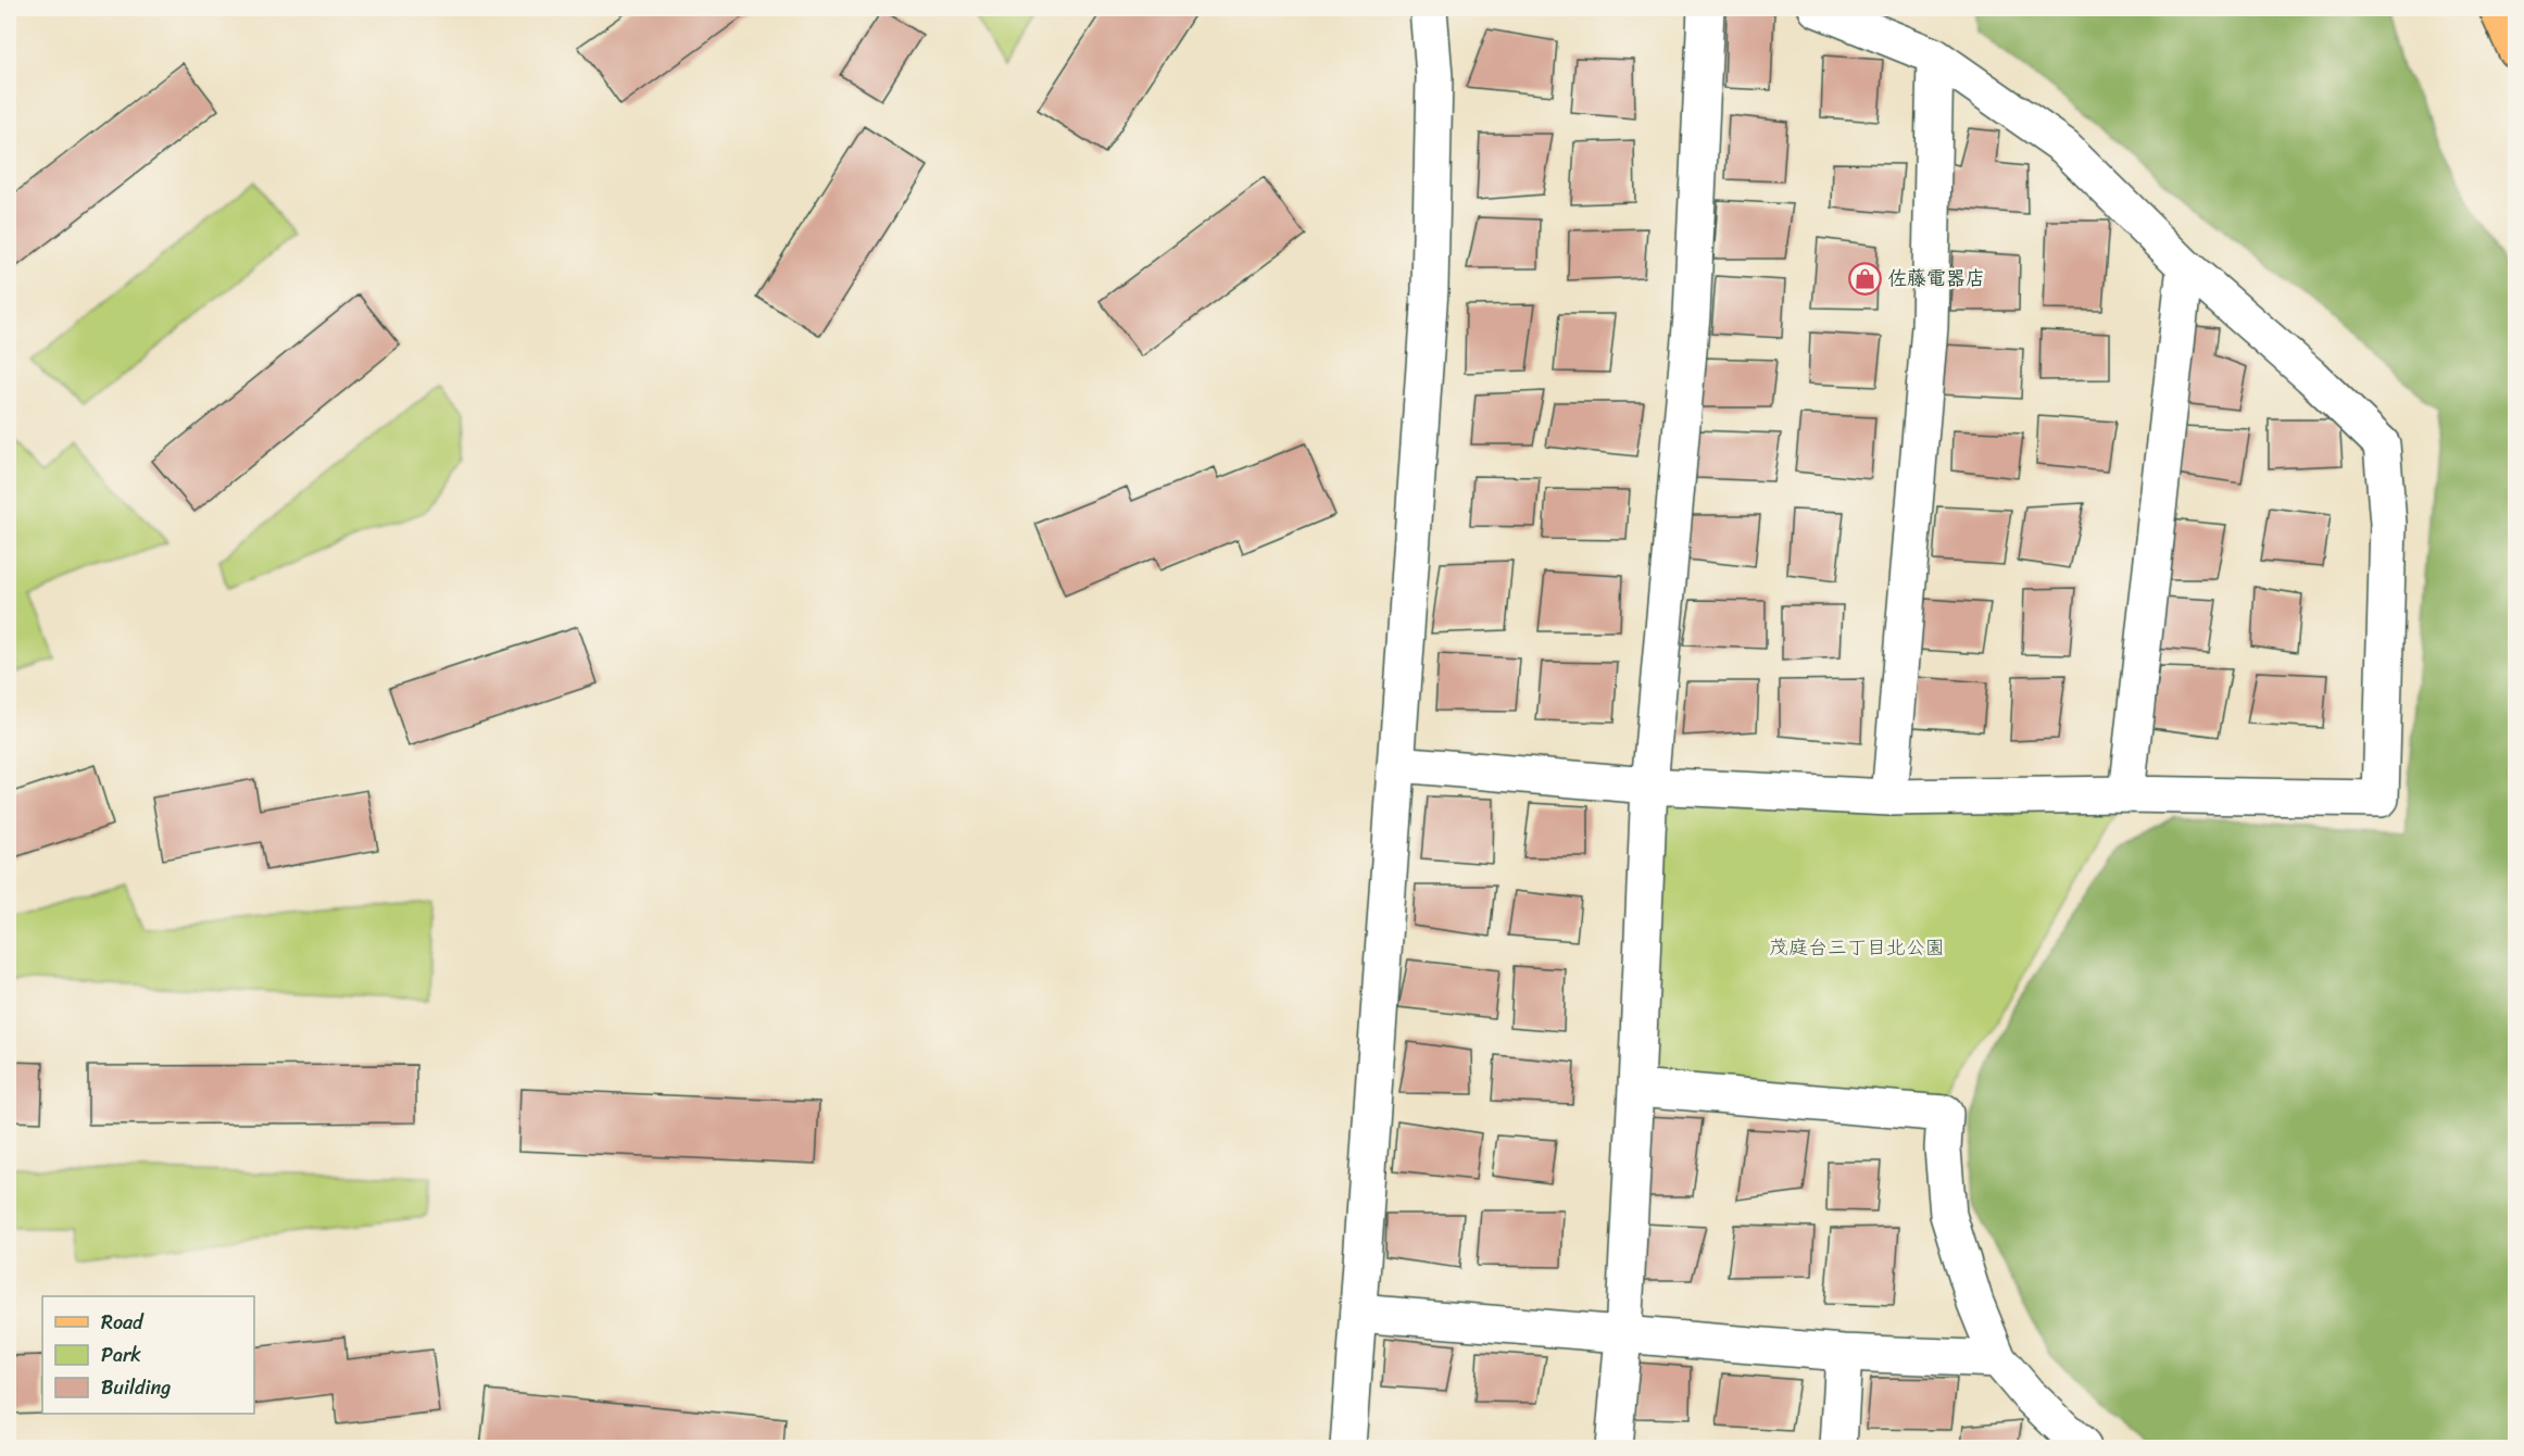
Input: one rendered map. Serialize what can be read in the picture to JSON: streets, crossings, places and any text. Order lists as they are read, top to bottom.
{
  "parks": ["茂庭台三丁目北公園"],
  "places": {
    "shop": ["佐藤電器店"]
  },
  "legend": ["Road", "Park", "Building"]
}
